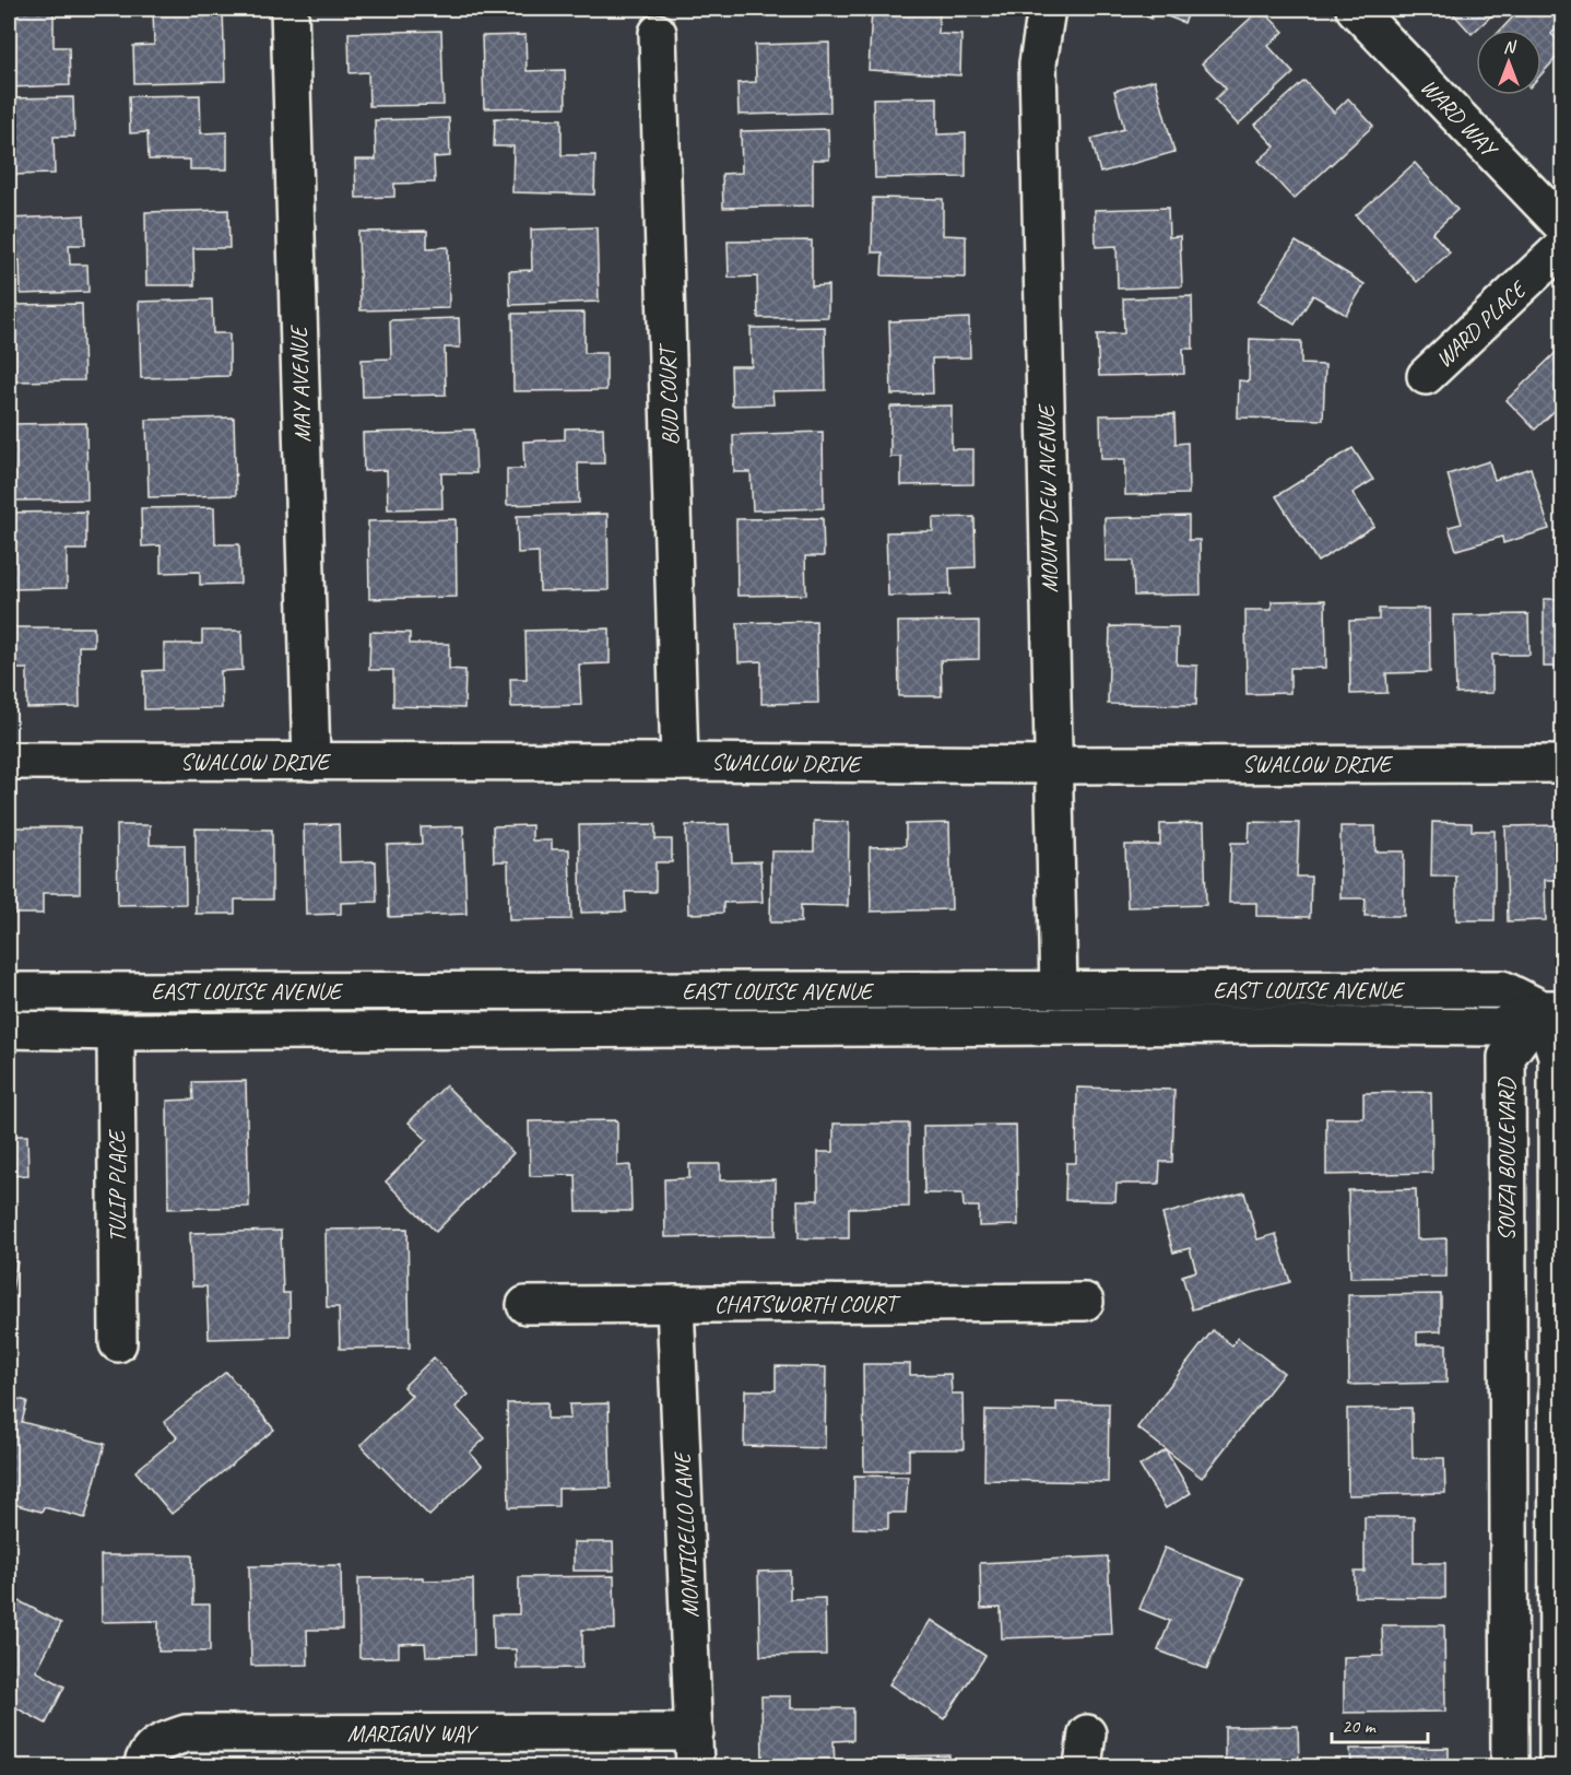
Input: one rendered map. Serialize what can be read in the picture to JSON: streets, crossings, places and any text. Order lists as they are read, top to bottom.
{
  "streets": {
    "street": [
      "WARD WAY",
      "WARD PLACE",
      "MAY AVENUE",
      "BUD COURT",
      "MOUNT DEW AVENUE",
      "SWALLOW DRIVE",
      "EAST LOUISE AVENUE",
      "SOUZA BOULEVARD",
      "TULIP PLACE",
      "CHATSWORTH COURT",
      "MONTICELLO LANE",
      "MARIGNY WAY"
    ]
  },
  "crossings": [
    ["MAY AVENUE", "SWALLOW DRIVE"],
    ["BUD COURT", "SWALLOW DRIVE"],
    ["MOUNT DEW AVENUE", "SWALLOW DRIVE"],
    ["MOUNT DEW AVENUE", "EAST LOUISE AVENUE"],
    ["EAST LOUISE AVENUE", "SOUZA BOULEVARD"],
    ["EAST LOUISE AVENUE", "TULIP PLACE"],
    ["CHATSWORTH COURT", "MONTICELLO LANE"],
    ["MONTICELLO LANE", "MARIGNY WAY"]
  ],
  "scale_bar": "20 m",
  "north": "top"
}
